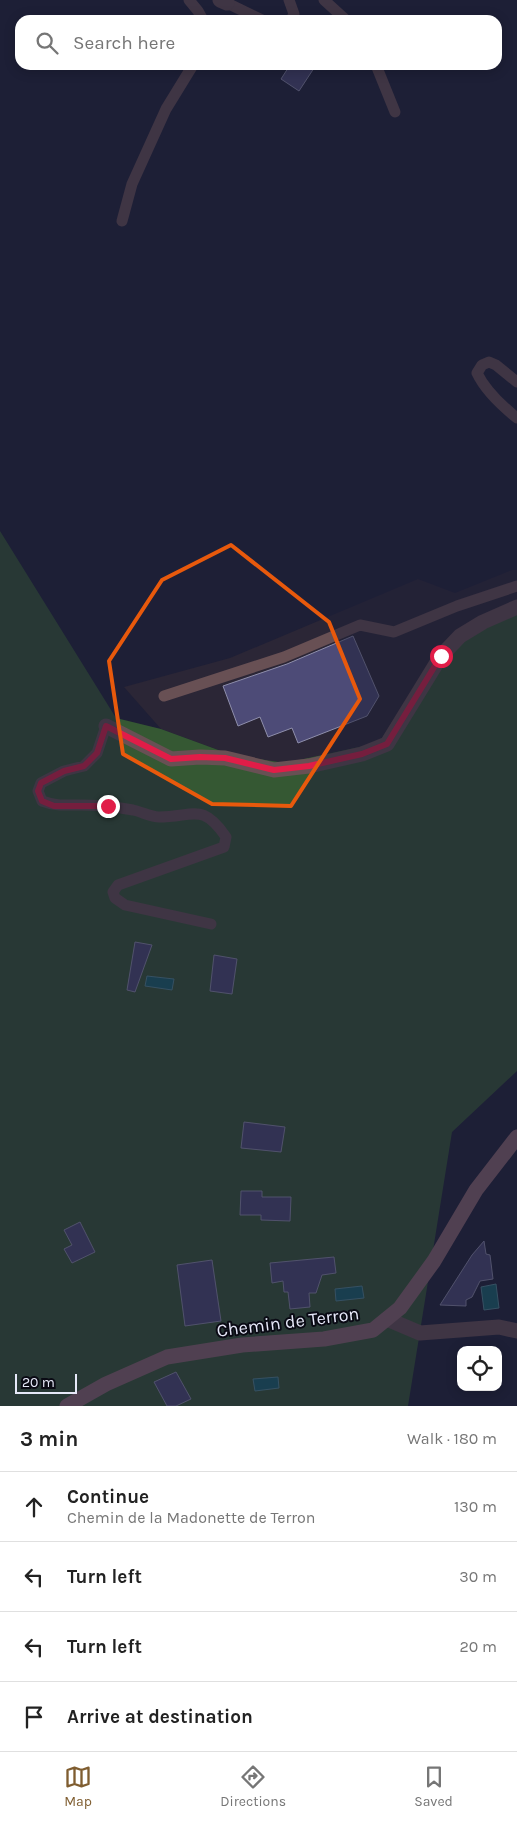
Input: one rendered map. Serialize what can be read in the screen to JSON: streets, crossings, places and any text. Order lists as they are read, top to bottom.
{
  "streets": {
    "street": ["Chemin de Terron"]
  },
  "scale_bar": "20 m",
  "page": {
    "search": "Search here",
    "scale": "20 m",
    "heading": ["3 min", "Walk · 180 m"],
    "list": [
      ["Continue", "Chemin de la Madonette de Terron", "130 m"],
      ["Turn left", "30 m"],
      ["Turn left", "20 m"],
      "Arrive at destination"
    ],
    "nav": ["Map", "Directions", "Saved"]
  }
}
